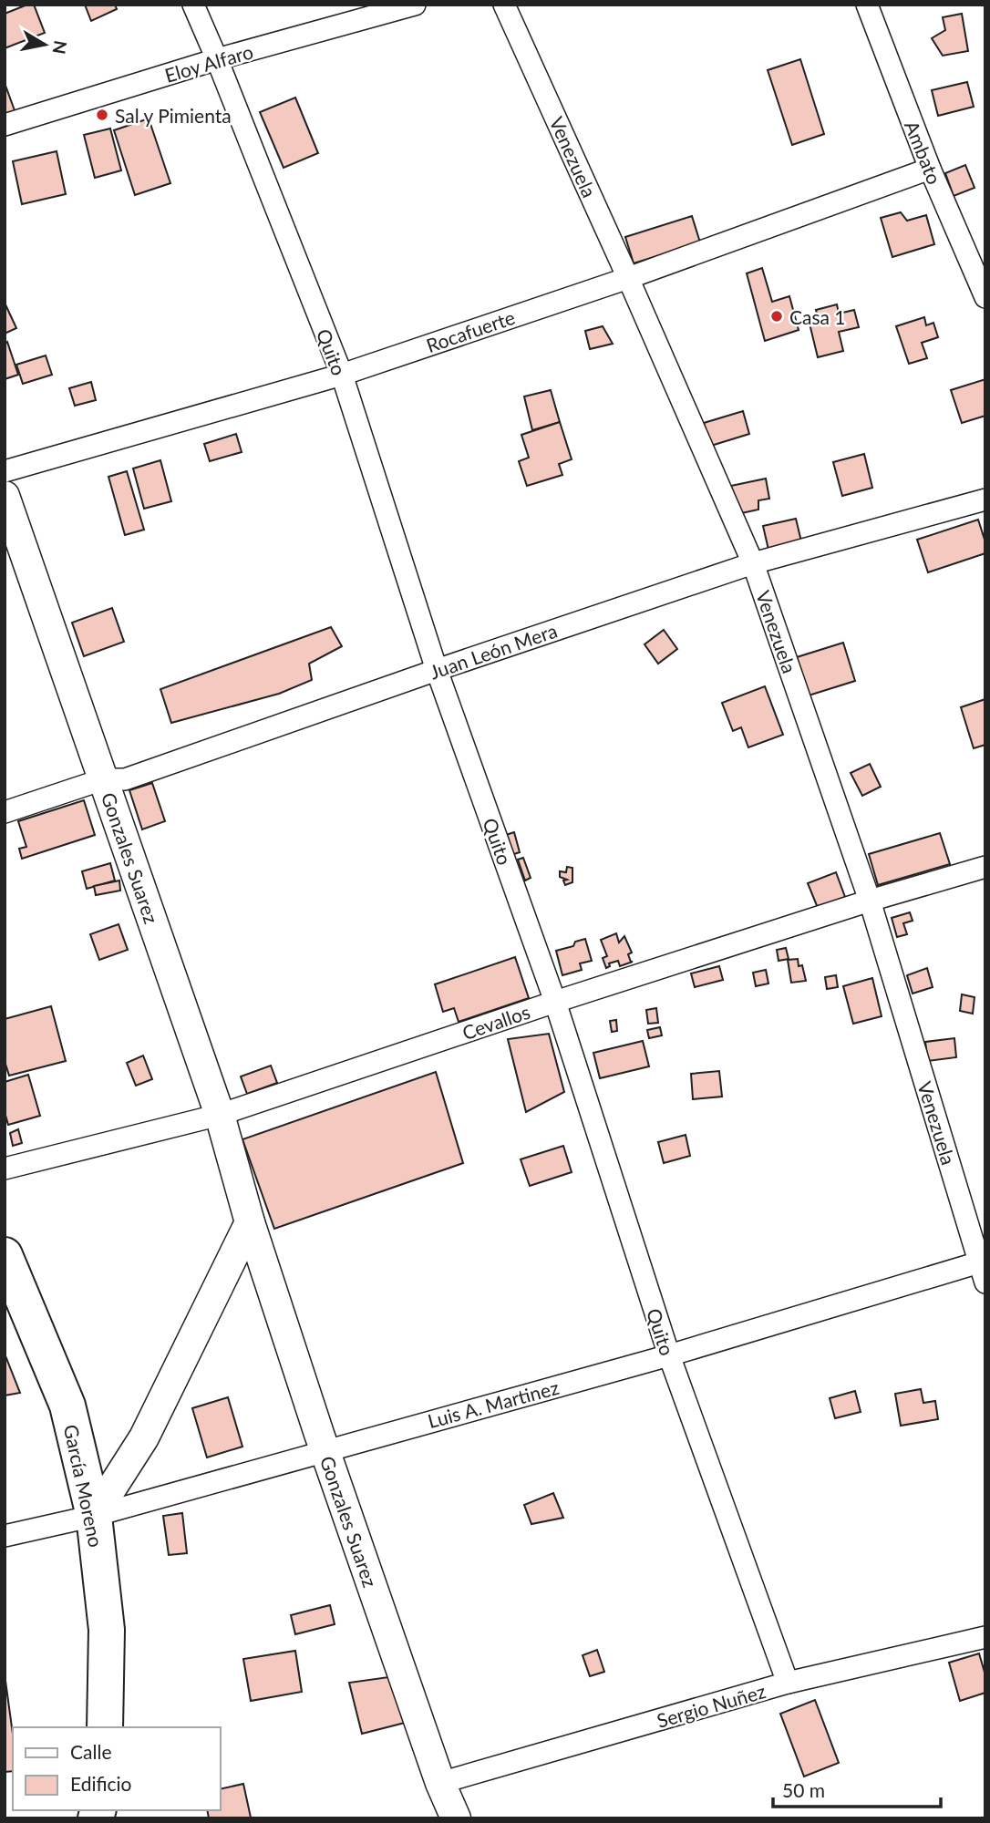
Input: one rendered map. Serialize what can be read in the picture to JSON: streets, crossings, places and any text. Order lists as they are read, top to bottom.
{
  "streets": {
    "highway": ["García Moreno"],
    "street": [
      "Eloy Alfaro",
      "Ambato",
      "Venezuela",
      "Rocafuerte",
      "Quito",
      "Juan León Mera",
      "Gonzales Suarez",
      "Cevallos",
      "Luis A. Martinez",
      "Sergio Nuñez"
    ]
  },
  "crossings": [
    ["Eloy Alfaro", "Quito"],
    ["Ambato", "Rocafuerte"],
    ["Venezuela", "Rocafuerte"],
    ["Venezuela", "Juan León Mera"],
    ["Venezuela", "Cevallos"],
    ["Venezuela", "Luis A. Martinez"],
    ["Rocafuerte", "Quito"],
    ["Quito", "Juan León Mera"],
    ["Quito", "Cevallos"],
    ["Quito", "Luis A. Martinez"],
    ["Quito", "Sergio Nuñez"],
    ["Juan León Mera", "Gonzales Suarez"],
    ["Gonzales Suarez", "Cevallos"],
    ["Gonzales Suarez", "Luis A. Martinez"],
    ["Gonzales Suarez", "Sergio Nuñez"],
    ["Luis A. Martinez", "García Moreno"]
  ],
  "places": ["Sal y Pimienta", "Casa 1"],
  "legend": ["Calle", "Edificio"],
  "scale_bar": "50 m",
  "north": "right"
}
